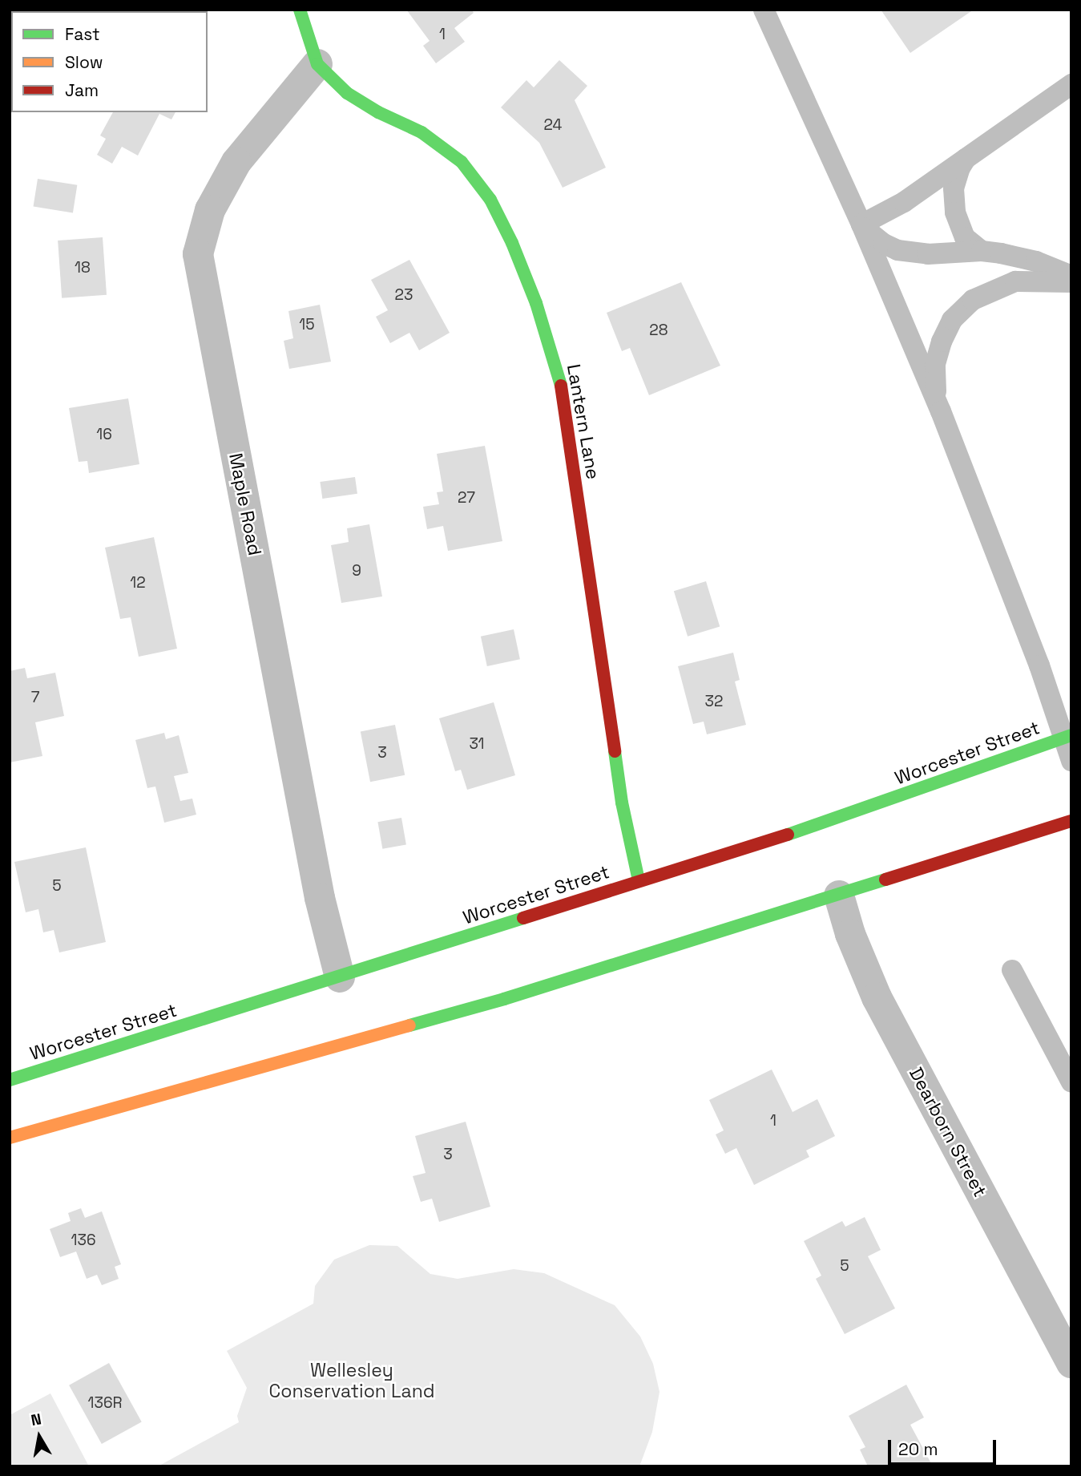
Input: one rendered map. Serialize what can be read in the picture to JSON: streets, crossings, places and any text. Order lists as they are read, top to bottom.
{
  "streets": {
    "main road": ["Lantern Lane", "Worcester Street"],
    "street": ["Maple Road", "Dearborn Street"]
  },
  "crossings": [
    ["Lantern Lane", "Maple Road"],
    ["Lantern Lane", "Worcester Street"],
    ["Maple Road", "Worcester Street"]
  ],
  "parks": ["Wellesley Conservation Land"],
  "house_numbers": [
    "1",
    "24",
    "18",
    "23",
    "15",
    "28",
    "16",
    "27",
    "9",
    "12",
    "7",
    "32",
    "31",
    "3",
    "5",
    "1",
    "3",
    "136",
    "5",
    "136R"
  ],
  "legend": ["Fast", "Slow", "Jam"],
  "scale_bar": "20 m",
  "north": "top"
}
